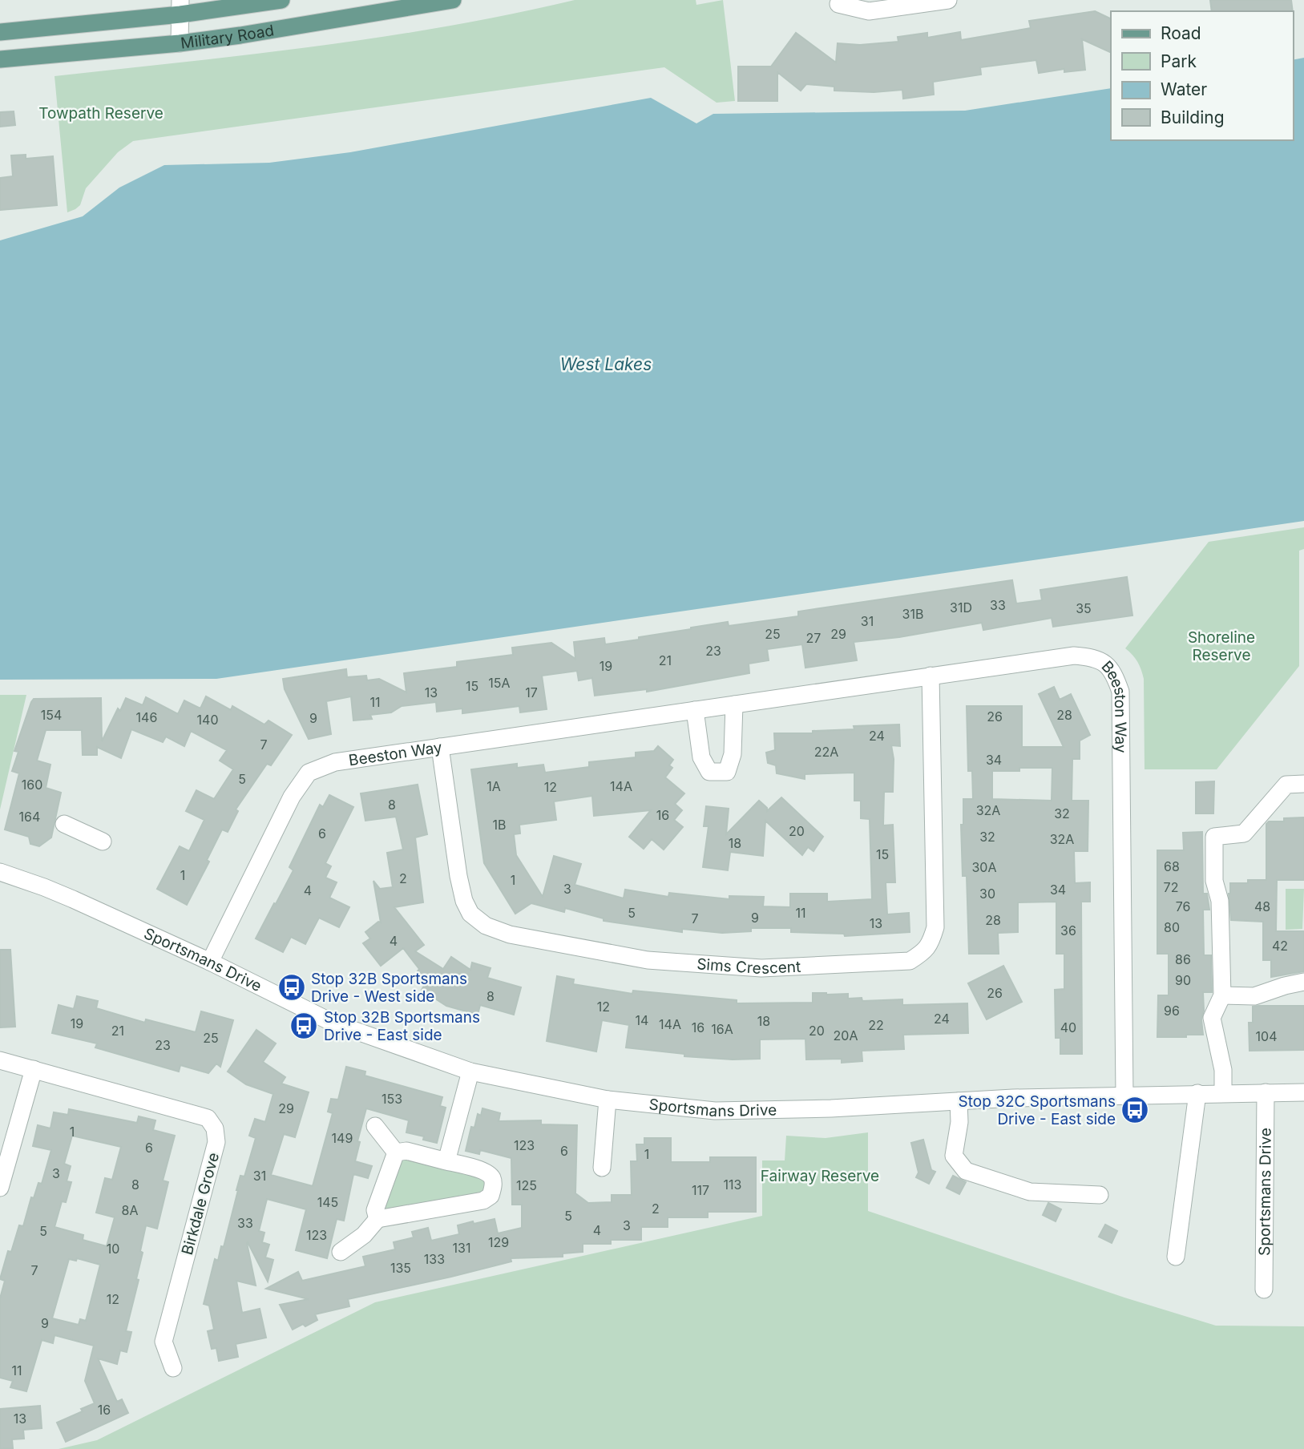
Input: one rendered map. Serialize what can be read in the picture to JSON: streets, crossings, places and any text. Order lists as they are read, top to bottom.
{
  "streets": {
    "main road": ["Military Road"],
    "street": [
      "Beeston Way",
      "Sportsmans Drive",
      "Sims Crescent",
      "Birkdale Grove"
    ]
  },
  "crossings": [
    ["Beeston Way", "Sportsmans Drive"],
    ["Beeston Way", "Sims Crescent"]
  ],
  "water": ["West Lakes"],
  "parks": ["Towpath Reserve", "Shoreline Reserve", "Fairway Reserve"],
  "places": {
    "bus stop": ["Stop 32B Sportsmans Drive - West side", "Stop 32B Sportsmans Drive - East side", "Stop 32C Sportsmans Drive - East side"]
  },
  "house_numbers": [
    "33",
    "31D",
    "35",
    "31B",
    "31",
    "25",
    "29",
    "27",
    "23",
    "21",
    "19",
    "15A",
    "15",
    "13",
    "17",
    "11",
    "154",
    "28",
    "26",
    "146",
    "9",
    "140",
    "24",
    "7",
    "22A",
    "34",
    "5",
    "160",
    "1A",
    "14A",
    "12",
    "8",
    "32A",
    "32",
    "16",
    "164",
    "1B",
    "20",
    "6",
    "32",
    "32A",
    "18",
    "15",
    "68",
    "30A",
    "1",
    "2",
    "1",
    "72",
    "3",
    "34",
    "4",
    "30",
    "76",
    "48",
    "5",
    "11",
    "9",
    "7",
    "28",
    "13",
    "80",
    "36",
    "4",
    "42",
    "86",
    "90",
    "26",
    "8",
    "12",
    "96",
    "24",
    "14",
    "18",
    "19",
    "14A",
    "22",
    "16",
    "40",
    "16A",
    "21",
    "20",
    "20A",
    "104",
    "25",
    "23",
    "153",
    "29",
    "1",
    "149",
    "123",
    "6",
    "6",
    "1",
    "3",
    "31",
    "8",
    "113",
    "125",
    "117",
    "145",
    "2",
    "8A",
    "5",
    "33",
    "3",
    "4",
    "5",
    "123",
    "129",
    "131",
    "10",
    "133",
    "135",
    "7",
    "12",
    "9",
    "11",
    "16",
    "13"
  ],
  "legend": [
    "Road",
    "Park",
    "Water",
    "Building"
  ]
}
